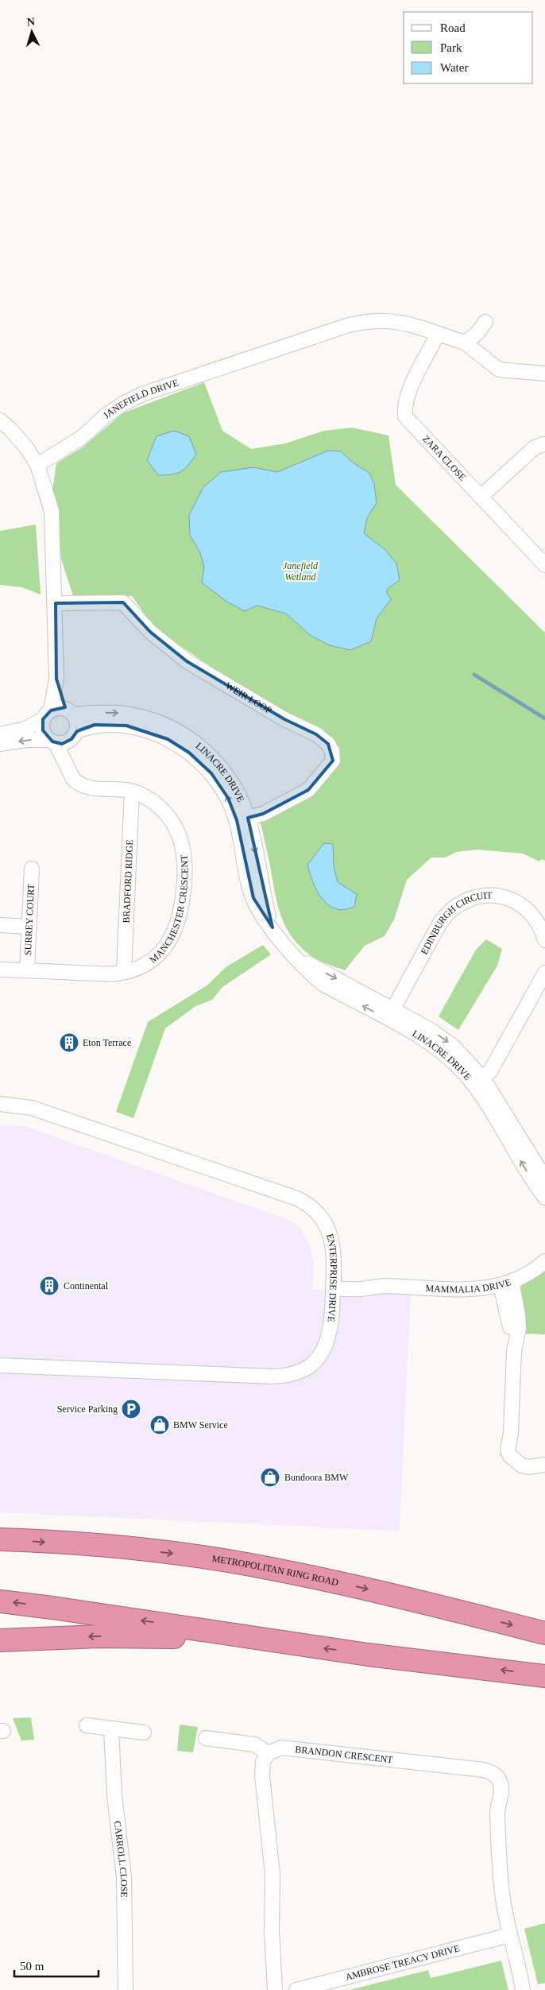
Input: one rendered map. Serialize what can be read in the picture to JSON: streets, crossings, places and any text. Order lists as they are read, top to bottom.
{
  "streets": {
    "highway": ["METROPOLITAN RING ROAD"],
    "street": [
      "JANEFIELD DRIVE",
      "ZARA CLOSE",
      "WEIR LOOP",
      "LINACRE DRIVE",
      "BRADFORD RIDGE",
      "MANCHESTER CRESCENT",
      "SURREY COURT",
      "EDINBURGH CIRCUIT",
      "ENTERPRISE DRIVE",
      "MAMMALIA DRIVE",
      "BRANDON CRESCENT",
      "CARROLL CLOSE",
      "AMBROSE TREACY DRIVE"
    ]
  },
  "crossings": [
    ["JANEFIELD DRIVE", "ZARA CLOSE"],
    ["WEIR LOOP", "LINACRE DRIVE"],
    ["LINACRE DRIVE", "MANCHESTER CRESCENT"],
    ["LINACRE DRIVE", "EDINBURGH CIRCUIT"],
    ["BRADFORD RIDGE", "MANCHESTER CRESCENT"],
    ["MANCHESTER CRESCENT", "SURREY COURT"],
    ["ENTERPRISE DRIVE", "MAMMALIA DRIVE"],
    ["BRANDON CRESCENT", "AMBROSE TREACY DRIVE"]
  ],
  "parks": ["Janefield Wetland"],
  "places": {
    "building": ["Eton Terrace", "Continental"],
    "parking": ["Service Parking"],
    "shop": ["BMW Service", "Bundoora BMW"]
  },
  "legend": ["Road", "Park", "Water"],
  "scale_bar": "50 m",
  "north": "top"
}
